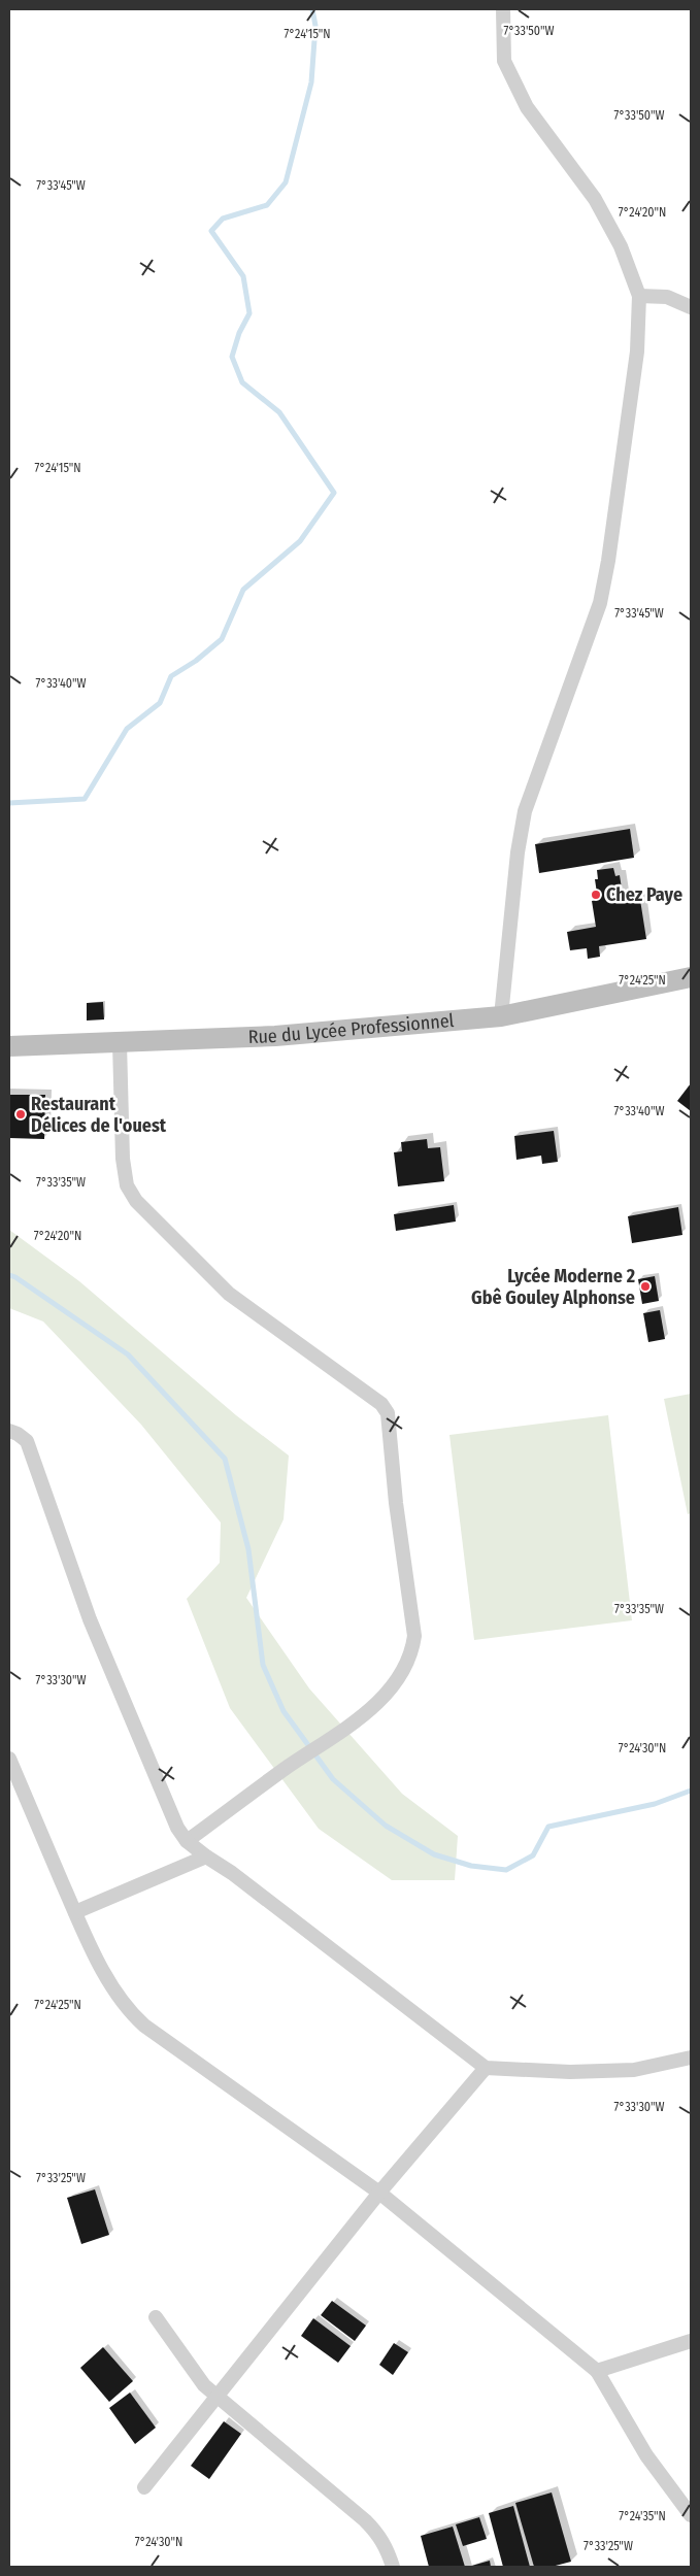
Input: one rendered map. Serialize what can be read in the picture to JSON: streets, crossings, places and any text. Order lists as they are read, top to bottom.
{
  "streets": {
    "main road": ["Rue du Lycée Professionnel"]
  },
  "places": ["Chez Paye", "Restaurant Délices de l'ouest", "Lycée Moderne 2 Gbê Gouley Alphonse"],
  "coordinates": [
    "7°33'50\"W",
    "7°24'15\"N",
    "7°33'45\"W",
    "7°24'20\"N",
    "7°33'40\"W",
    "7°24'25\"N",
    "7°33'35\"W",
    "7°33'30\"W",
    "7°24'30\"N",
    "7°33'25\"W",
    "7°24'35\"N"
  ]
}
